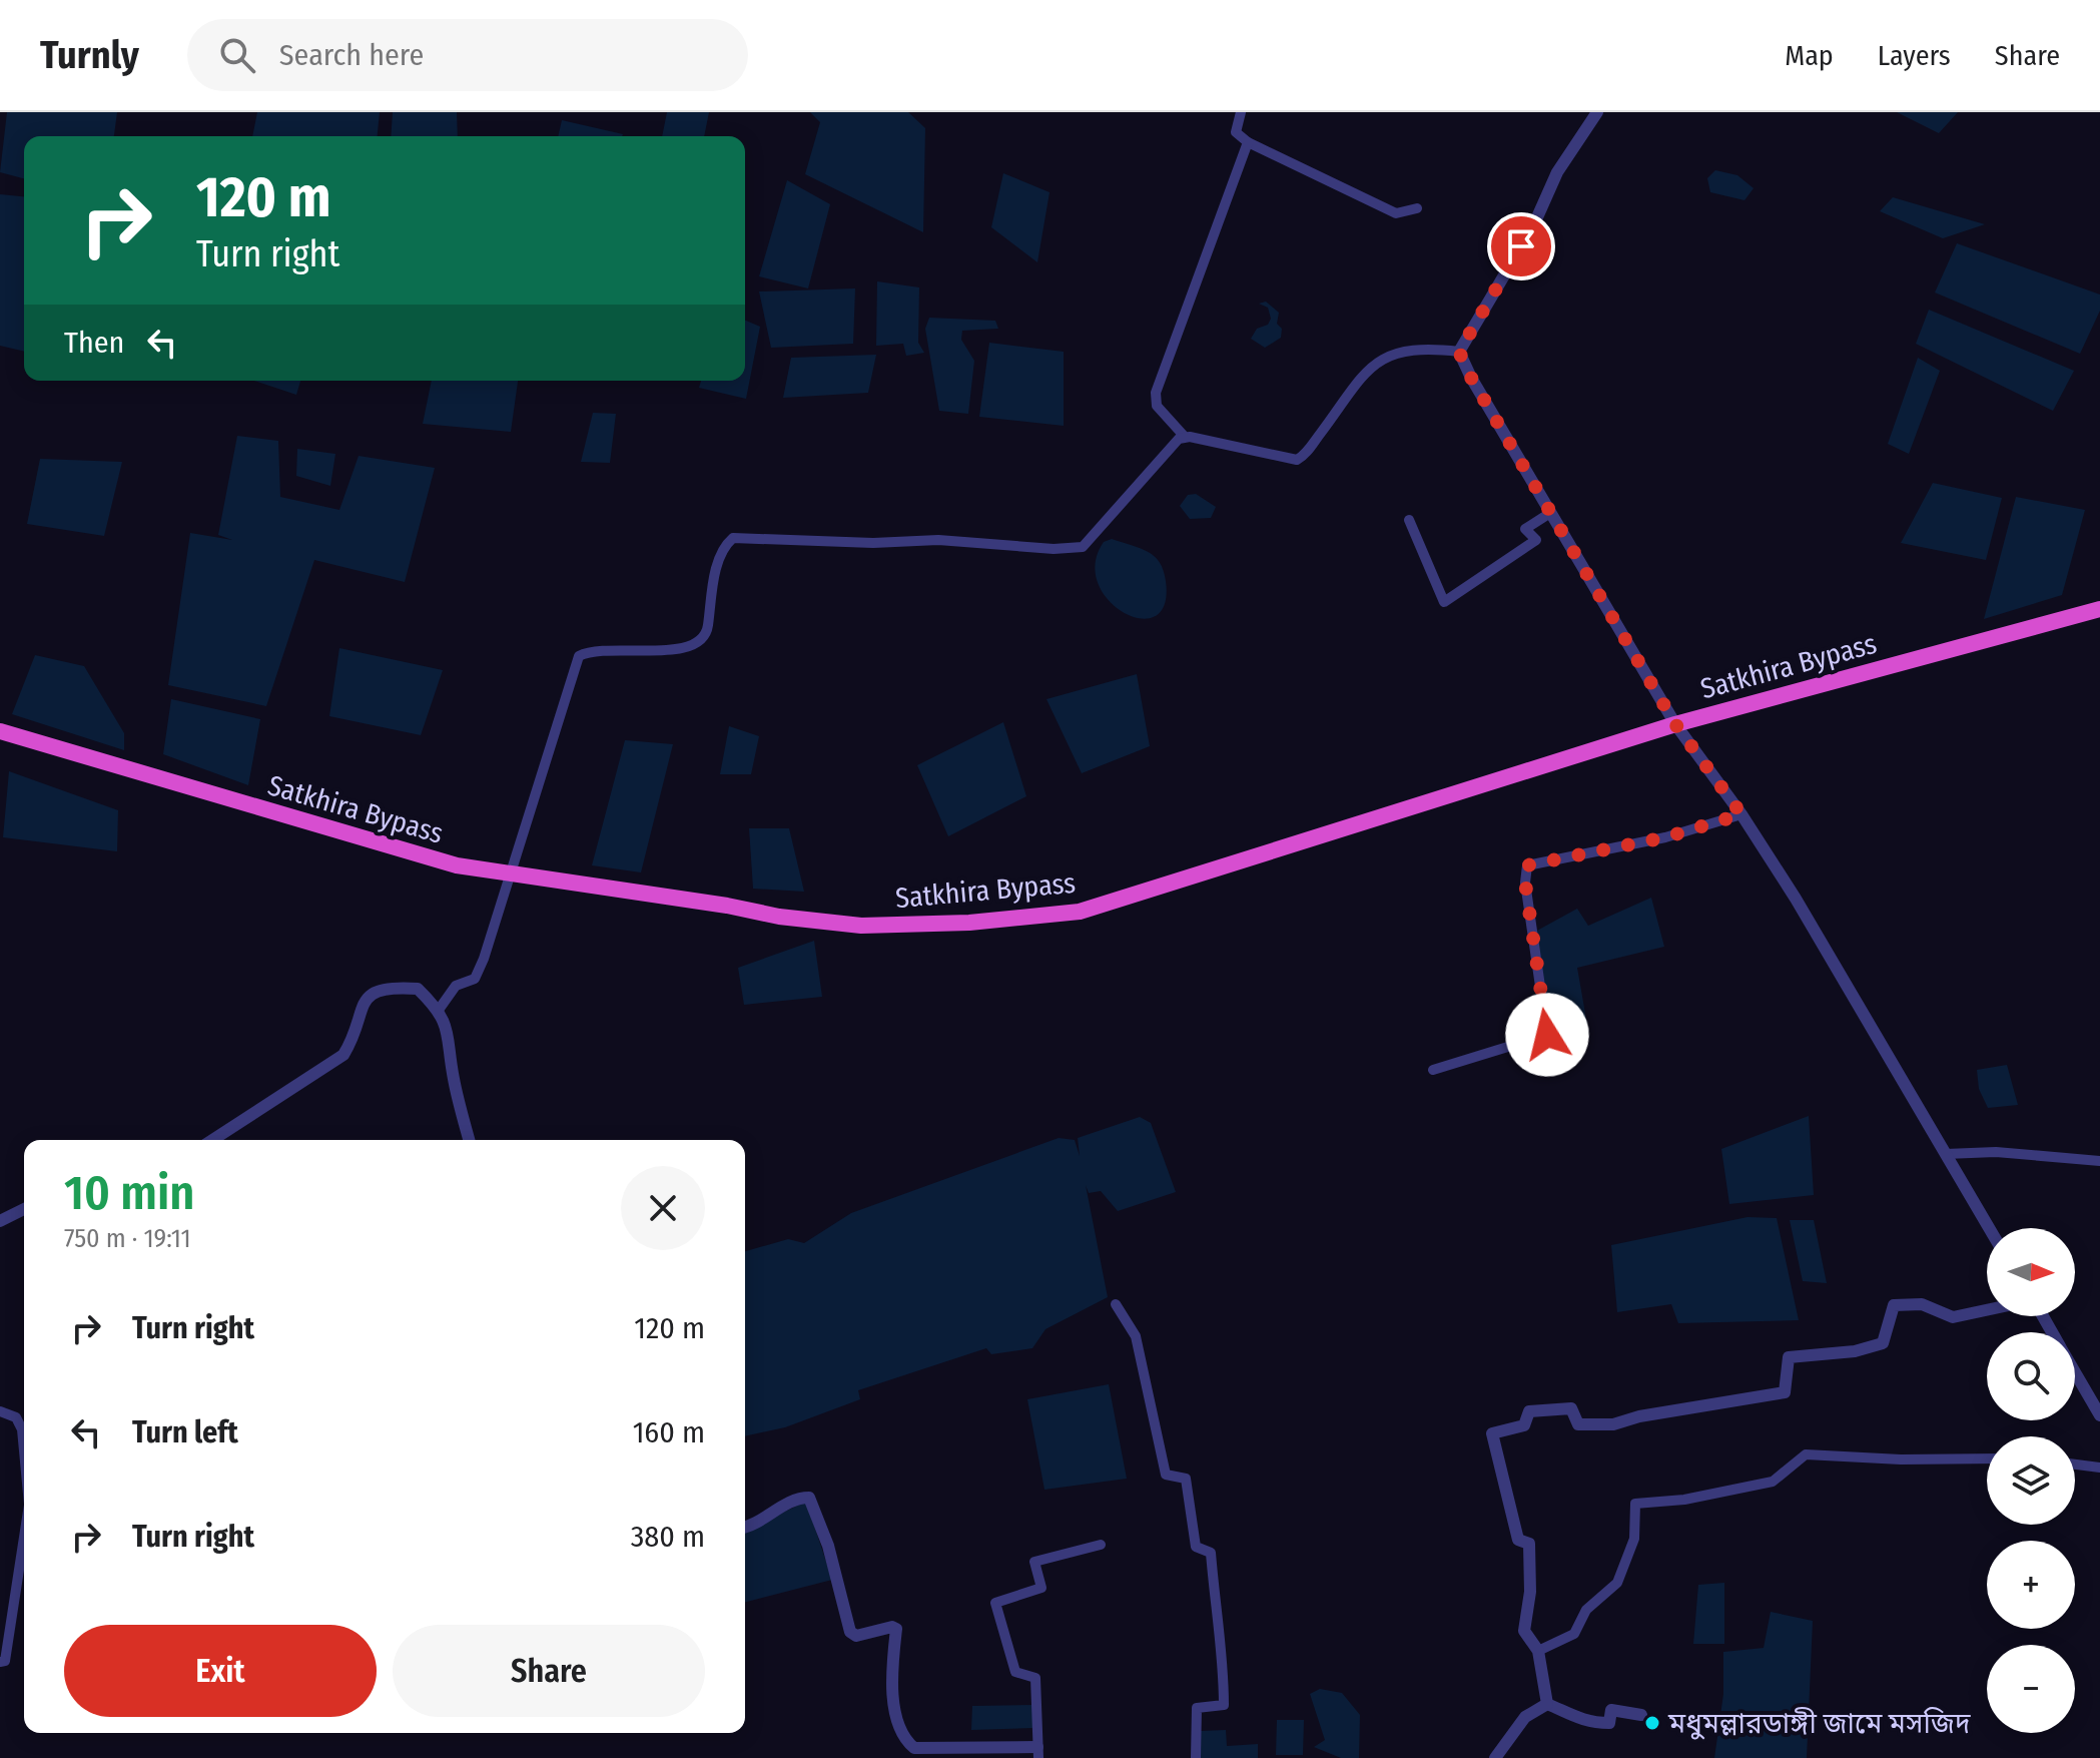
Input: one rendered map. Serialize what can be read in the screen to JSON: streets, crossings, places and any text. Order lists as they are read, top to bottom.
{
  "streets": {
    "highway": ["Satkhira Bypass"]
  },
  "places": ["মধুমল্লারডাঙ্গী জামে মসজিদ"],
  "north": "right",
  "page": {
    "header": "Turnly",
    "search": "Search here",
    "nav": ["Map", "Layers", "Share"],
    "turn": ["120 m", "Turn right"],
    "then": "Then",
    "heading": ["10 min", "750 m · 19:11"],
    "map_buttons": ["+", "−"],
    "list": [
      {
        "name": "Turn right",
        "value": "120 m"
      },
      {
        "name": "Turn left",
        "value": "160 m"
      },
      {
        "name": "Turn right",
        "value": "380 m"
      }
    ],
    "buttons": ["Exit", "Share"]
  }
}
